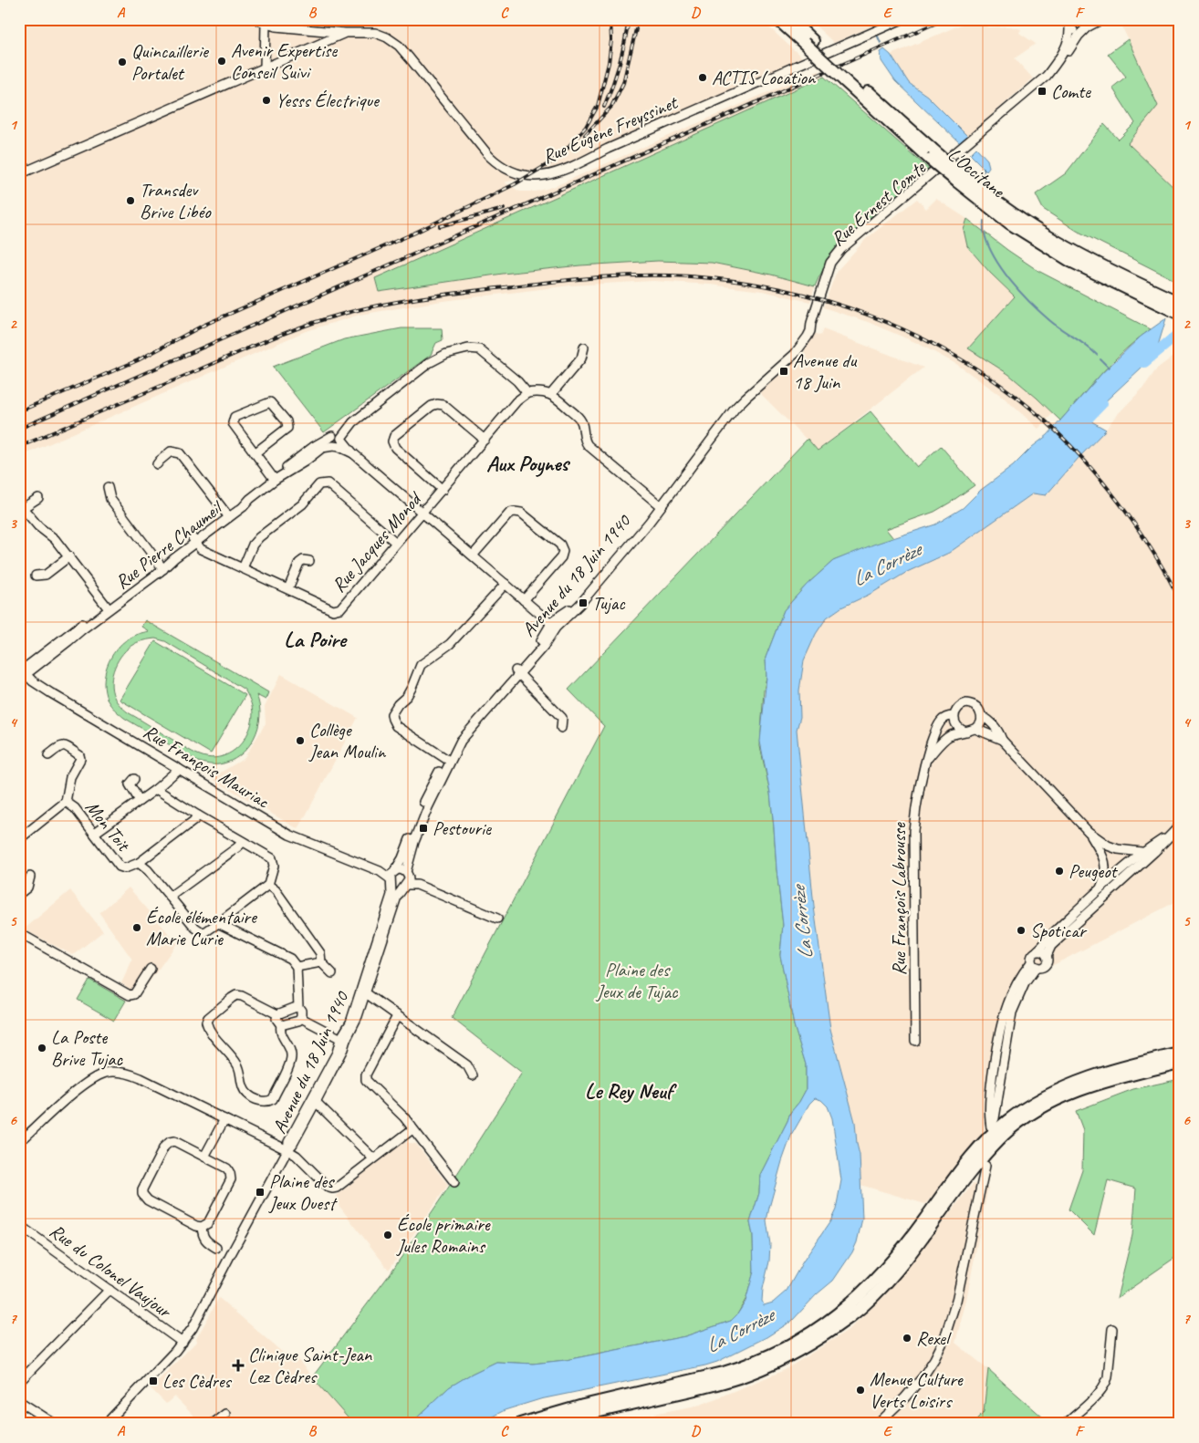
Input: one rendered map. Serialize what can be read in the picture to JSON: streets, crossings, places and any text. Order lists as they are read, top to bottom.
{
  "streets": {
    "highway": ["L'Occitane"],
    "street": [
      "Rue Eugène Freyssinet",
      "Rue Ernest Comte",
      "Rue Jacques Monod",
      "Rue Pierre Chaumeil",
      "Avenue du 18 Juin 1940",
      "Rue François Mauriac",
      "Mon Toit",
      "Rue François Labrousse",
      "Rue du Colonel Vaujour"
    ]
  },
  "crossings": [
    ["Rue Ernest Comte", "Avenue du 18 Juin 1940"],
    ["Rue Jacques Monod", "Rue Pierre Chaumeil"],
    ["Rue Pierre Chaumeil", "Rue François Mauriac"],
    ["Avenue du 18 Juin 1940", "Rue François Mauriac"],
    ["Avenue du 18 Juin 1940", "Rue du Colonel Vaujour"]
  ],
  "districts": ["Aux Poynes", "La Poire", "Le Rey Neuf"],
  "water": ["La Corrèze"],
  "parks": ["Plaine des Jeux de Tujac"],
  "places": {
    "other": [
      "Avenir Expertise Conseil Suivi",
      "Quincaillerie Portalet",
      "ACTIS Location",
      "Yesss Électrique",
      "Transdev Brive Libéo",
      "Collège Jean Moulin",
      "Peugeot",
      "École élémentaire Marie Curie",
      "Spoticar",
      "La Poste Brive Tujac",
      "École primaire Jules Romains",
      "Rexel",
      "Menue Culture Verts Loisirs"
    ],
    "transit": [
      "Comte",
      "Avenue du 18 Juin",
      "Tujac",
      "Pestourie",
      "Plaine des Jeux Ouest",
      "Les Cèdres"
    ],
    "health": ["Clinique Saint-Jean Lez Cèdres"]
  },
  "grid": {
    "columns": [
      "A",
      "B",
      "C",
      "D",
      "E",
      "F"
    ],
    "rows": [
      "1",
      "2",
      "3",
      "4",
      "5",
      "6",
      "7"
    ]
  }
}
